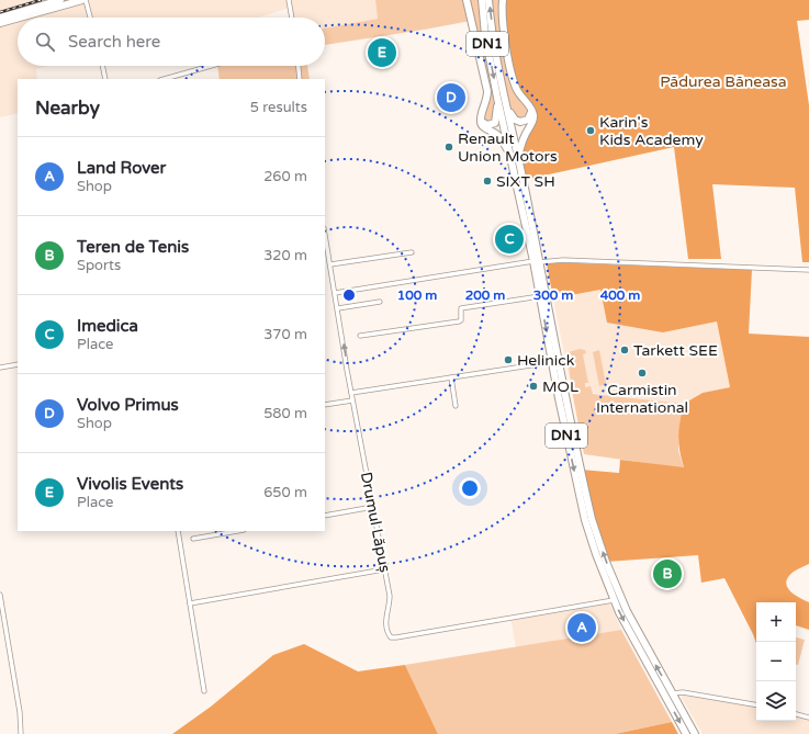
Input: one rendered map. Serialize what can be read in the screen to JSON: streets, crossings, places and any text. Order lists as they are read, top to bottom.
{
  "streets": {
    "main road": ["DN1"],
    "street": ["Drumul Lăpuș"]
  },
  "crossings": [
    ["DN1", "Drumul Lăpuș"]
  ],
  "parks": ["Pădurea Băneasa"],
  "places": [
    "Karin's Kids Academy",
    "Renault Union Motors",
    "SIXT SH",
    "Tarkett SEE",
    "Helinick",
    "Carmistin International",
    "MOL"
  ],
  "page": {
    "search": "Search here",
    "pins": [
      "E",
      "D",
      "C",
      "B",
      "A"
    ],
    "heading": ["Nearby", "5 results"],
    "list": [
      {
        "mark": "A",
        "name": "Land Rover",
        "note": "Shop",
        "value": "260 m"
      },
      {
        "mark": "B",
        "name": "Teren de Tenis",
        "note": "Sports",
        "value": "320 m"
      },
      {
        "mark": "C",
        "name": "Imedica",
        "note": "Place",
        "value": "370 m"
      },
      {
        "mark": "D",
        "name": "Volvo Primus",
        "note": "Shop",
        "value": "580 m"
      },
      {
        "mark": "E",
        "name": "Vivolis Events",
        "note": "Place",
        "value": "650 m"
      }
    ],
    "map_buttons": ["+", "−"]
  },
  "rings": [
    "100 m",
    "200 m",
    "300 m",
    "400 m"
  ]
}
